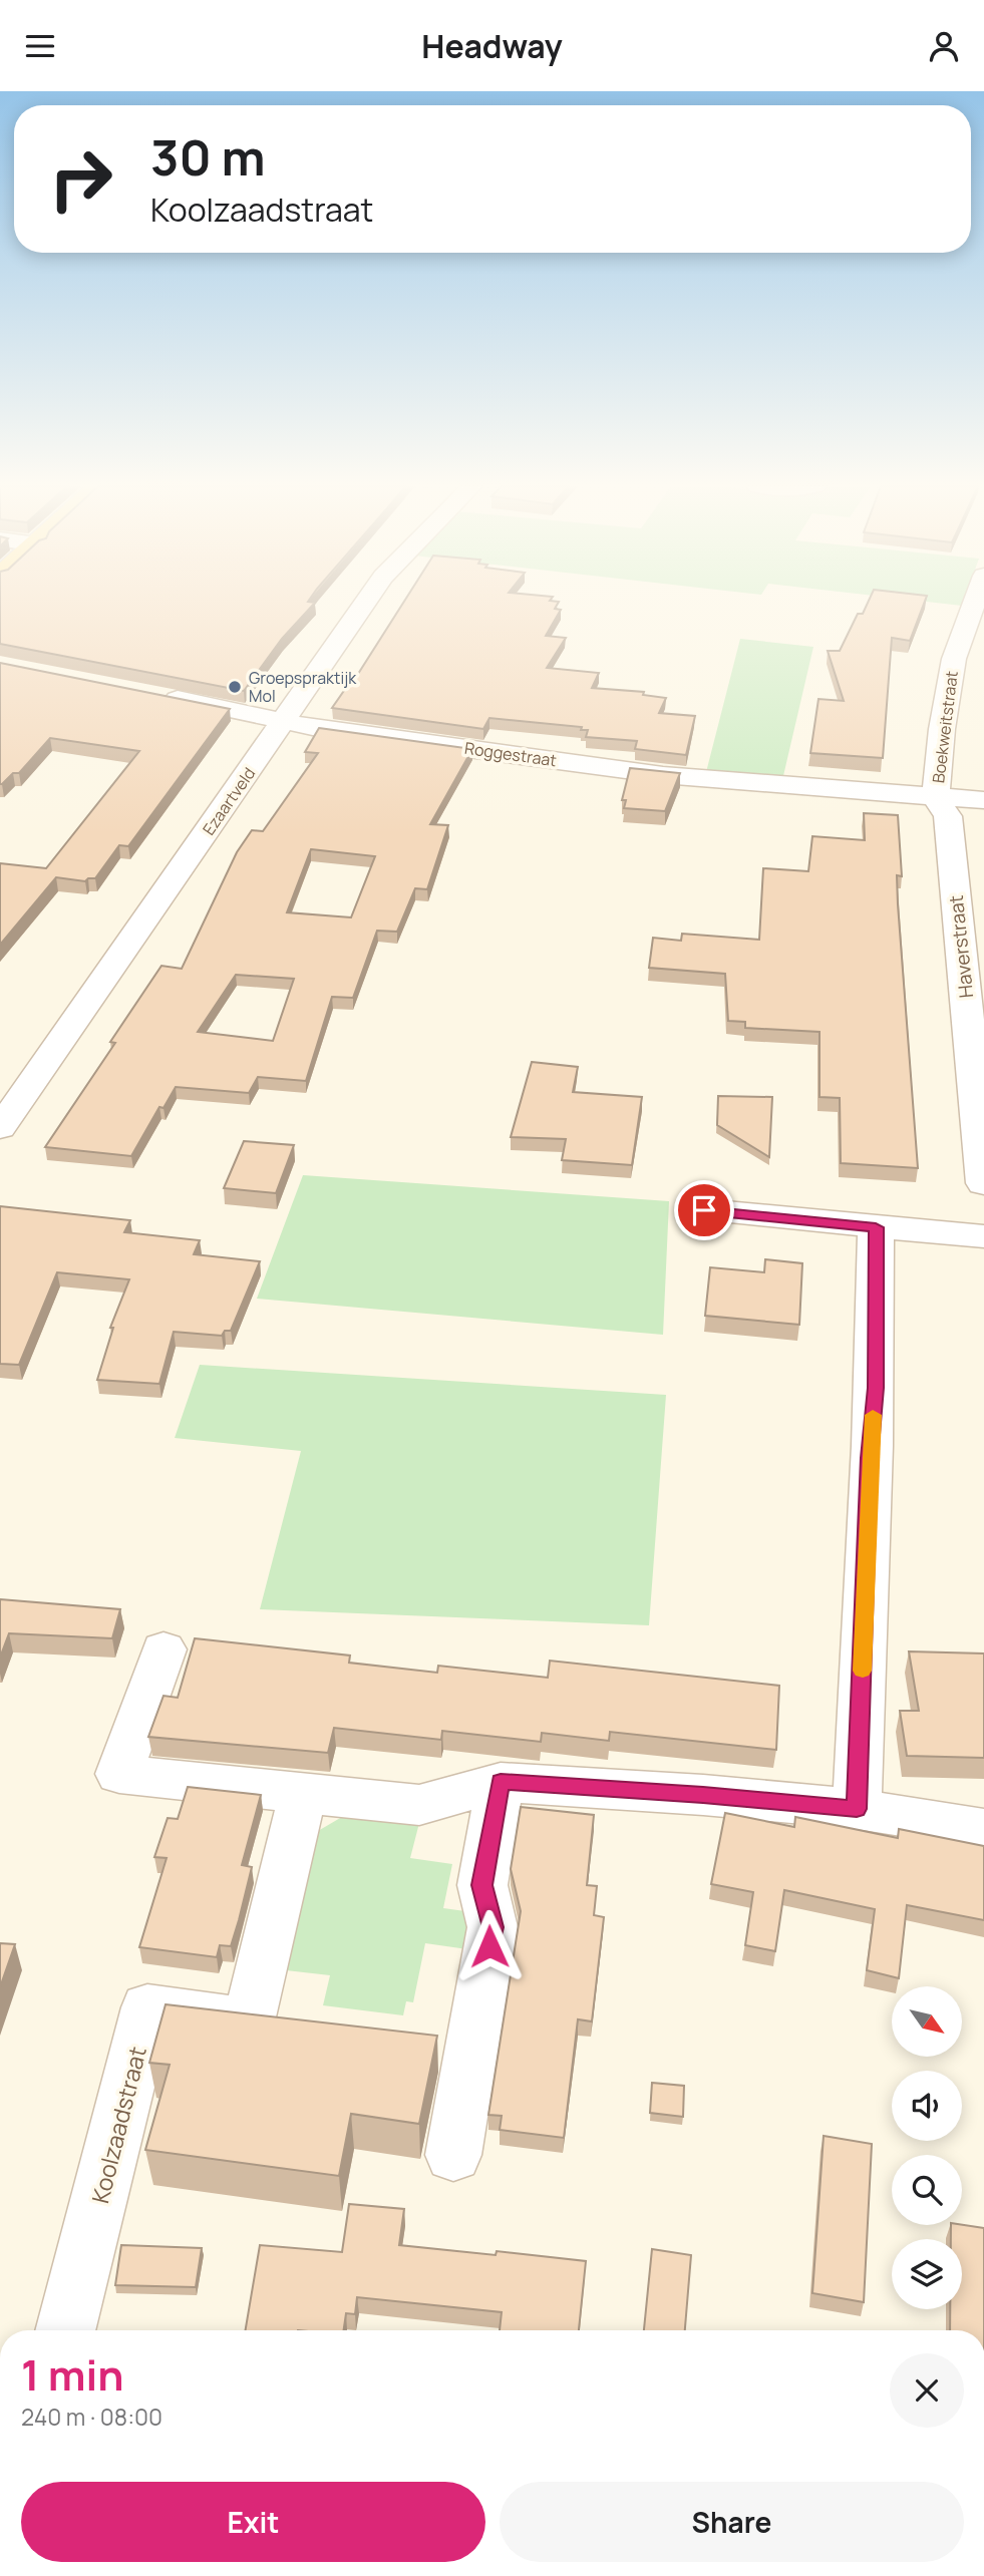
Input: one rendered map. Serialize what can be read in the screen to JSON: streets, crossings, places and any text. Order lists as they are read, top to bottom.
{
  "streets": {
    "street": [
      "Boekweitstraat",
      "Roggestraat",
      "Ezaartveld",
      "Haverstraat",
      "Koolzaadstraat"
    ]
  },
  "crossings": [
    ["Boekweitstraat", "Roggestraat"],
    ["Boekweitstraat", "Haverstraat"],
    ["Roggestraat", "Ezaartveld"],
    ["Roggestraat", "Haverstraat"]
  ],
  "places": ["Groepspraktijk Mol"],
  "north": "bottom right",
  "page": {
    "header": "Headway",
    "turn": ["30 m", "Koolzaadstraat"],
    "heading": ["1 min", "240 m · 08:00"],
    "buttons": ["Exit", "Share"]
  }
}
